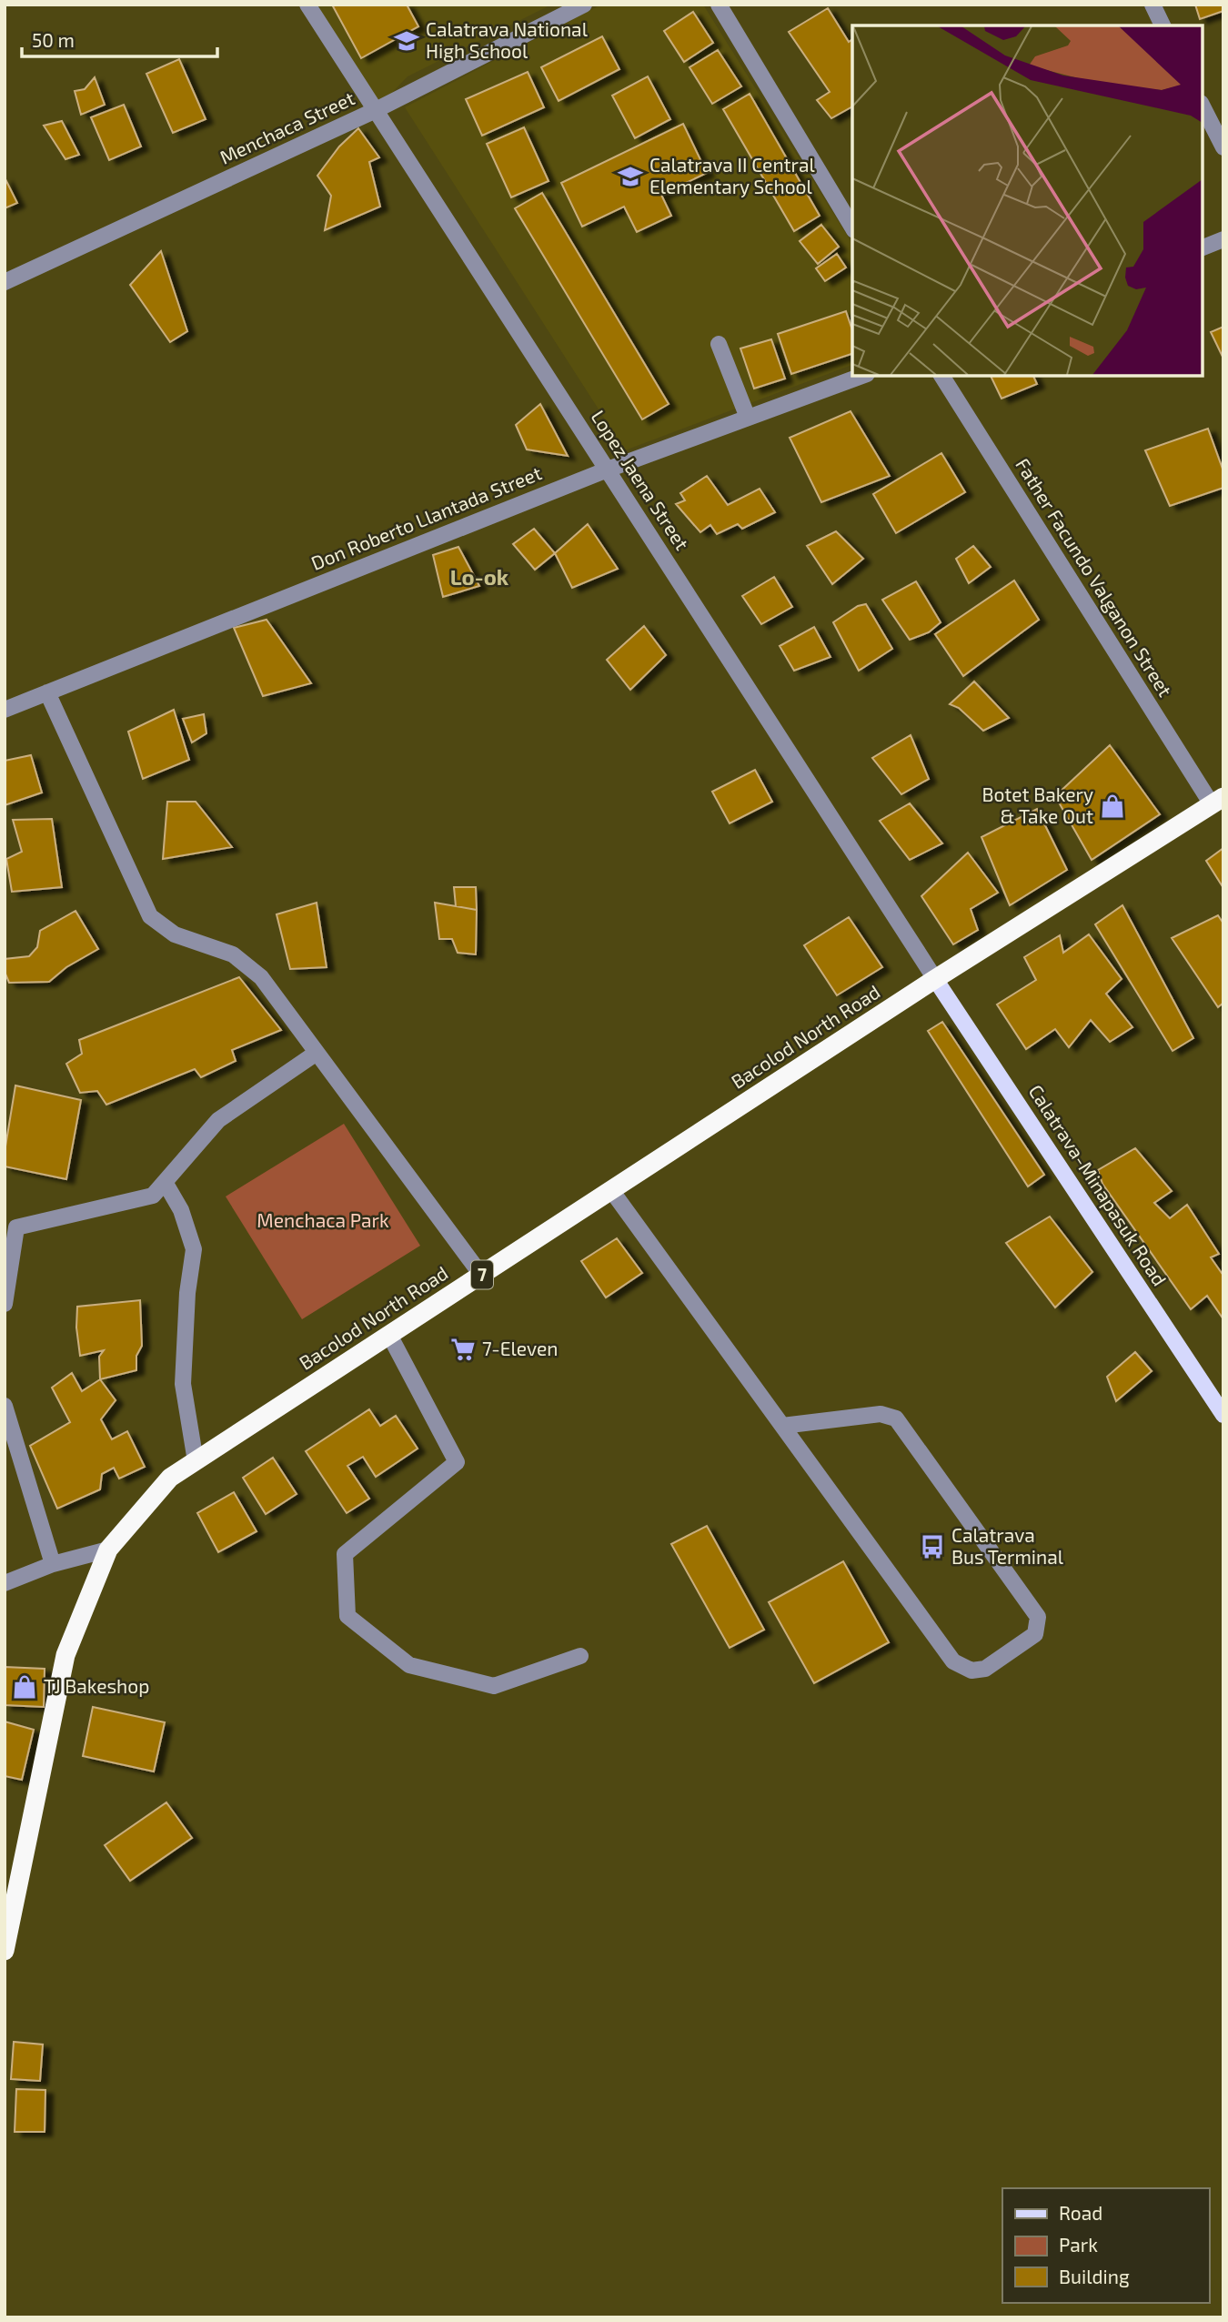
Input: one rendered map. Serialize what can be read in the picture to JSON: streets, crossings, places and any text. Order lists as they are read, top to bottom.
{
  "streets": {
    "highway": ["Bacolod North Road", "7"],
    "main road": ["Calatrava-Minapasuk Road"],
    "street": [
      "Menchaca Street",
      "Lopez Jaena Street",
      "Don Roberto Llantada Street",
      "Father Facundo Valganon Street"
    ]
  },
  "crossings": [
    ["Menchaca Street", "Lopez Jaena Street"],
    ["Lopez Jaena Street", "Don Roberto Llantada Street"],
    ["Lopez Jaena Street", "Bacolod North Road"],
    ["Lopez Jaena Street", "Calatrava-Minapasuk Road"],
    ["Father Facundo Valganon Street", "Bacolod North Road"],
    ["Bacolod North Road", "Calatrava-Minapasuk Road"]
  ],
  "districts": ["Lo-ok"],
  "parks": ["Menchaca Park"],
  "places": {
    "school or university": ["Calatrava National High School", "Calatrava II Central Elementary School"],
    "shop": ["Botet Bakery & Take Out", "TJ Bakeshop"],
    "supermarket": ["7-Eleven"],
    "bus stop": ["Calatrava Bus Terminal"]
  },
  "legend": ["Road", "Park", "Building"],
  "scale_bar": "50 m"
}
